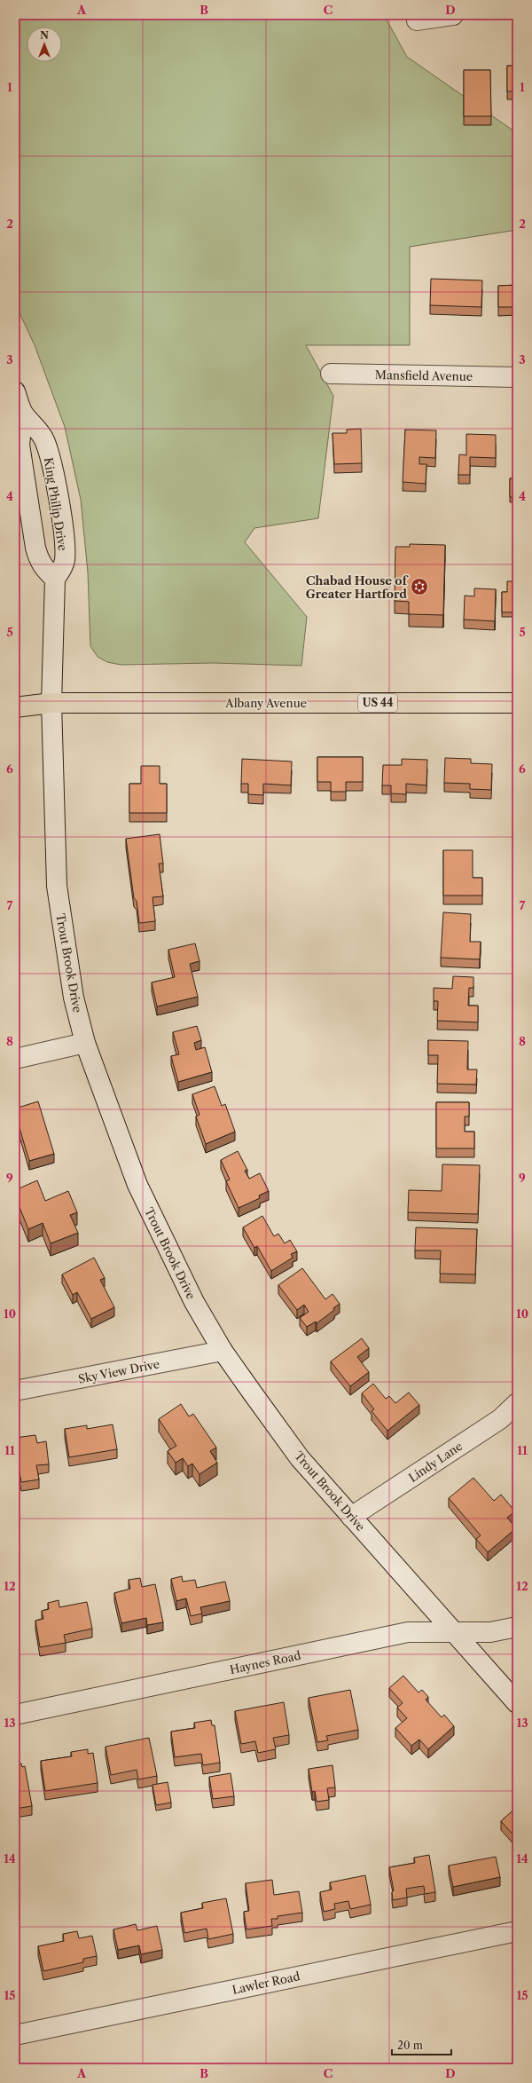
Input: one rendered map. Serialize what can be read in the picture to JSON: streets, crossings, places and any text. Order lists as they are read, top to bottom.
{
  "streets": {
    "highway": ["Albany Avenue", "US 44"],
    "street": [
      "Mansfield Avenue",
      "King Philip Drive",
      "Trout Brook Drive",
      "Sky View Drive",
      "Lindy Lane",
      "Haynes Road",
      "Lawler Road"
    ]
  },
  "crossings": [
    ["King Philip Drive", "Albany Avenue"],
    ["King Philip Drive", "Trout Brook Drive"],
    ["Albany Avenue", "Trout Brook Drive"],
    ["Trout Brook Drive", "Sky View Drive"],
    ["Trout Brook Drive", "Lindy Lane"],
    ["Trout Brook Drive", "Haynes Road"]
  ],
  "places": {
    "synagogue": ["Chabad House of Greater Hartford"]
  },
  "scale_bar": "20 m",
  "north": "top",
  "grid": {
    "columns": [
      "A",
      "B",
      "C",
      "D"
    ],
    "rows": [
      "1",
      "2",
      "3",
      "4",
      "5",
      "6",
      "7",
      "8",
      "9",
      "10",
      "11",
      "12",
      "13",
      "14",
      "15"
    ]
  }
}
